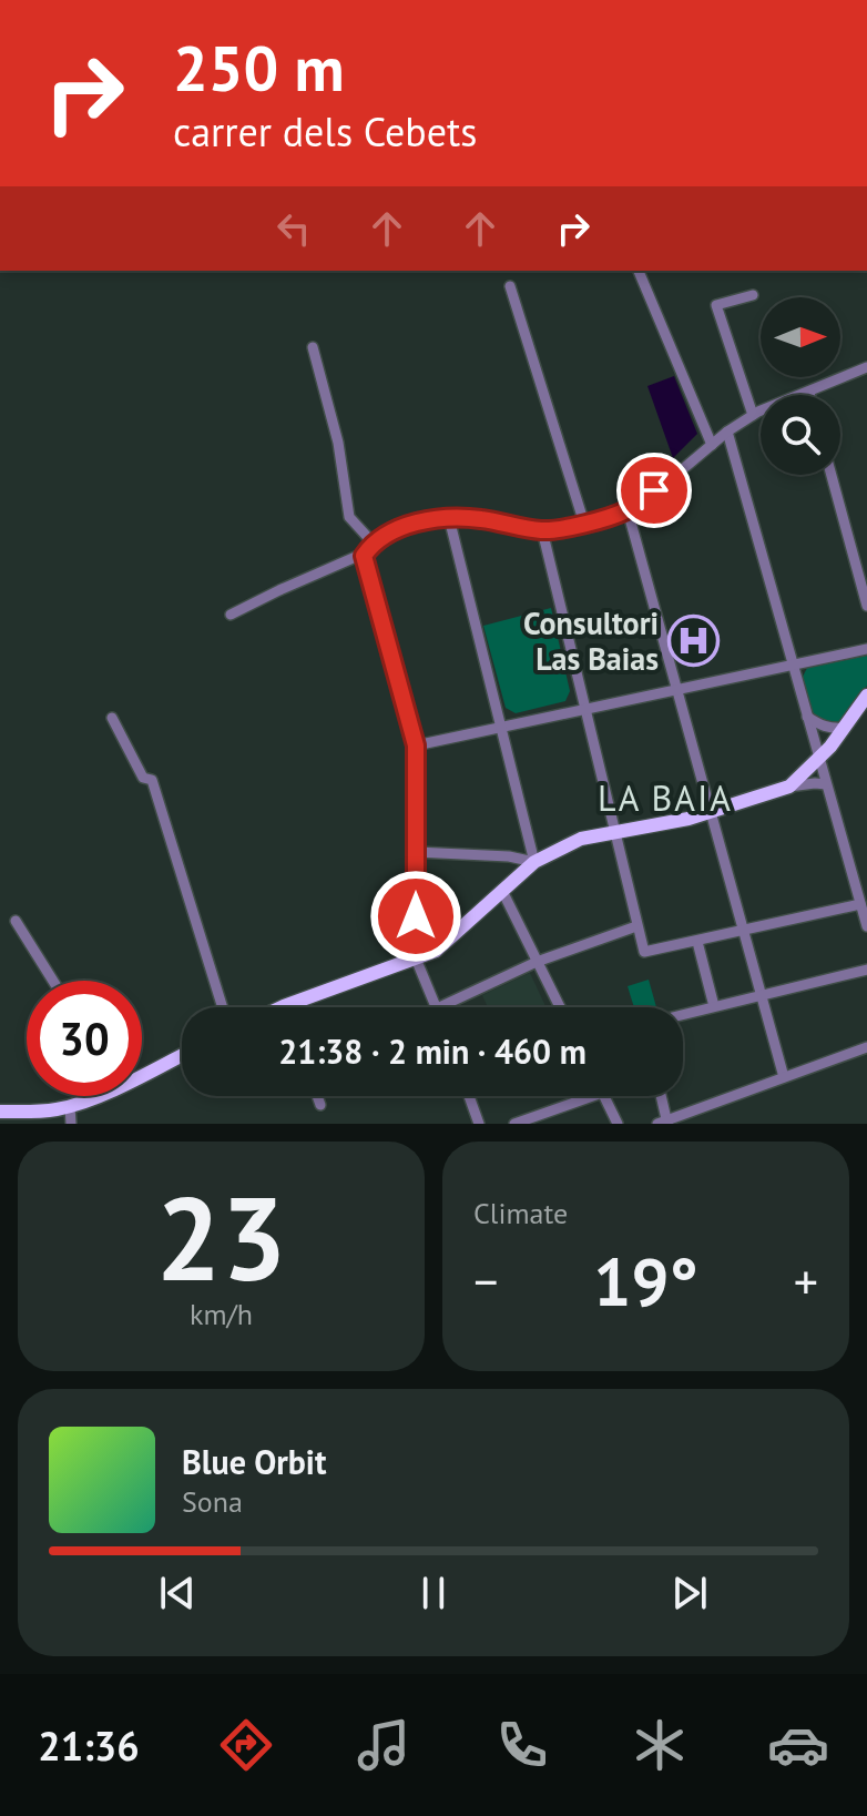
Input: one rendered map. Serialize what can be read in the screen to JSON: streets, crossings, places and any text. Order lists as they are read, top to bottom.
{
  "districts": ["LA BAIA"],
  "places": {
    "hospital": ["Consultori Las Baias"]
  },
  "north": "right",
  "page": {
    "turn": ["250 m", "carrer dels Cebets"],
    "limit": "30",
    "trip": "21:38 · 2 min · 460 m",
    "tile": [
      ["23", "km/h"],
      "Climate"
    ],
    "heat": ["−", "19°", "+"],
    "song": ["Blue Orbit", "Sona"],
    "tabs": "21:36"
  }
}
